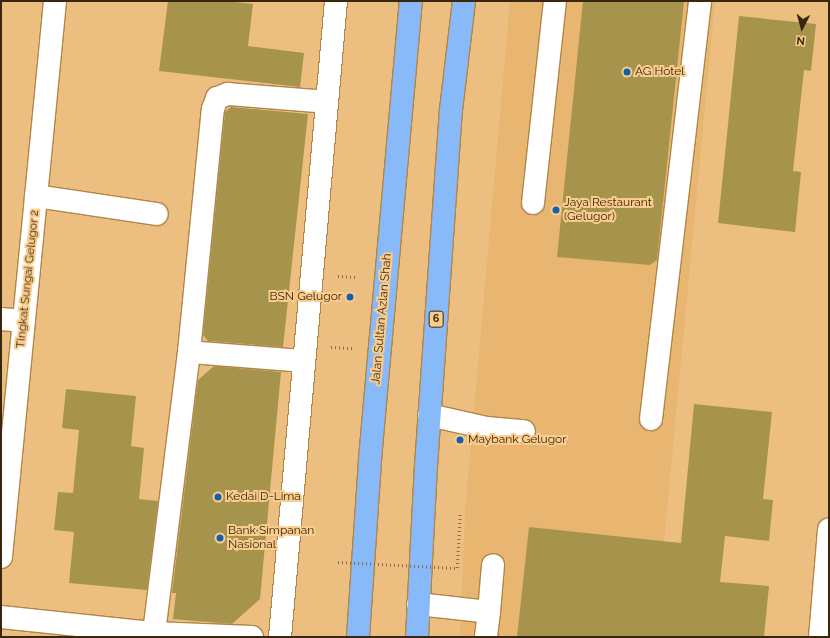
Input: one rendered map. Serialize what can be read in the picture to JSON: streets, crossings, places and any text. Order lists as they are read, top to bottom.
{
  "streets": {
    "highway": ["Jalan Sultan Azlan Shah", "6"],
    "street": ["Tingkat Sungai Gelugor 2"]
  },
  "places": [
    "AG Hotel",
    "Jaya Restaurant (Gelugor)",
    "BSN Gelugor",
    "Maybank Gelugor",
    "Kedai D-Lima",
    "Bank Simpanan Nasional"
  ],
  "north": "bottom"
}
